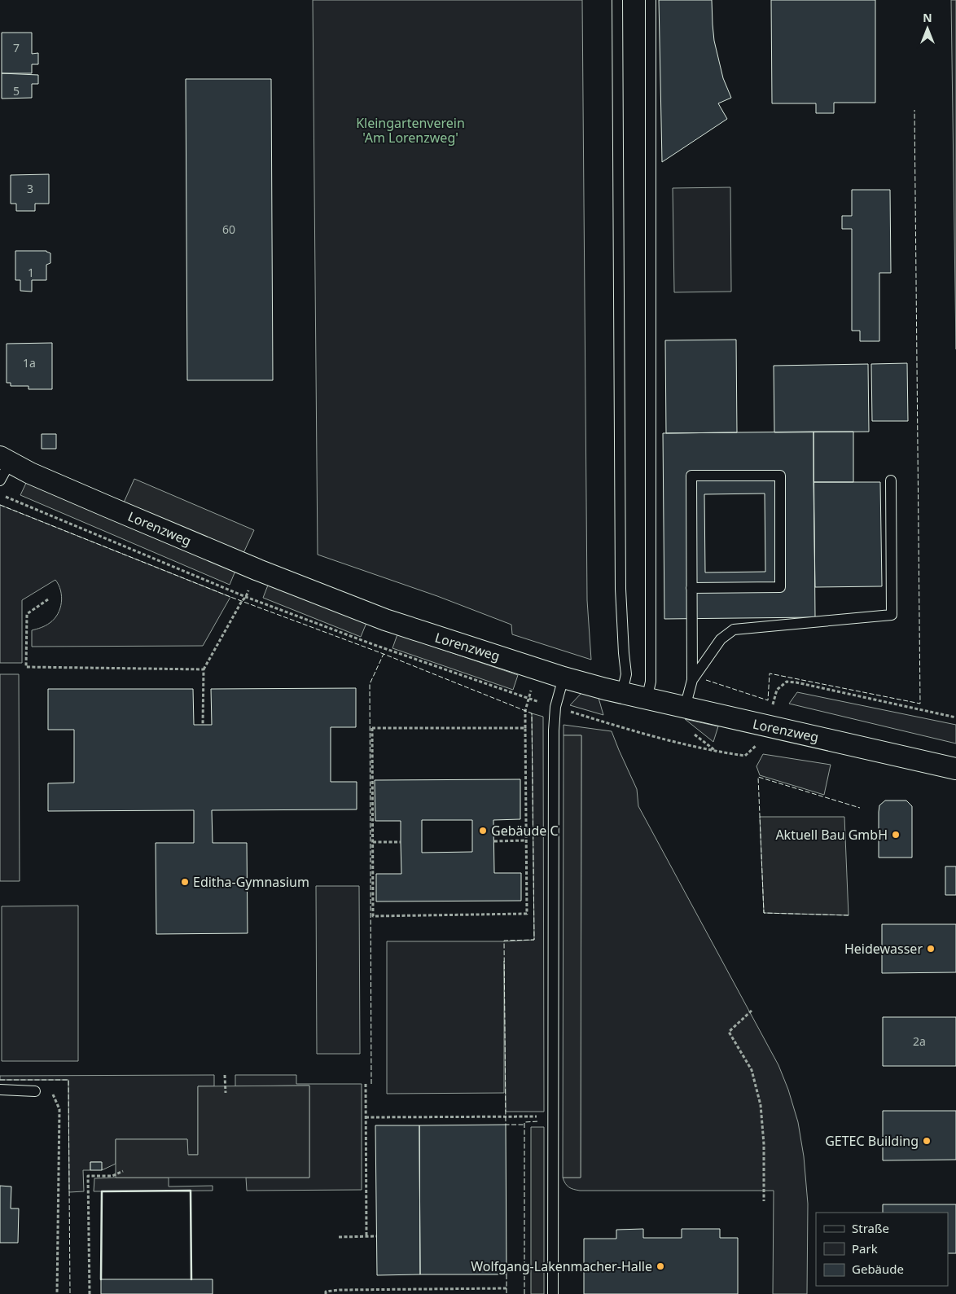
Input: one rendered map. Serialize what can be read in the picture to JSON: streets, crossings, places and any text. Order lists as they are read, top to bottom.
{
  "streets": {
    "street": ["Lorenzweg"]
  },
  "parks": ["Kleingartenverein 'Am Lorenzweg'"],
  "places": [
    "Gebäude C",
    "Aktuell Bau GmbH",
    "Editha-Gymnasium",
    "Heidewasser",
    "GETEC Building",
    "Wolfgang-Lakenmacher-Halle"
  ],
  "house_numbers": [
    "7",
    "5",
    "3",
    "60",
    "1",
    "1a",
    "2a"
  ],
  "legend": ["Straße", "Park", "Gebäude"],
  "north": "top"
}
